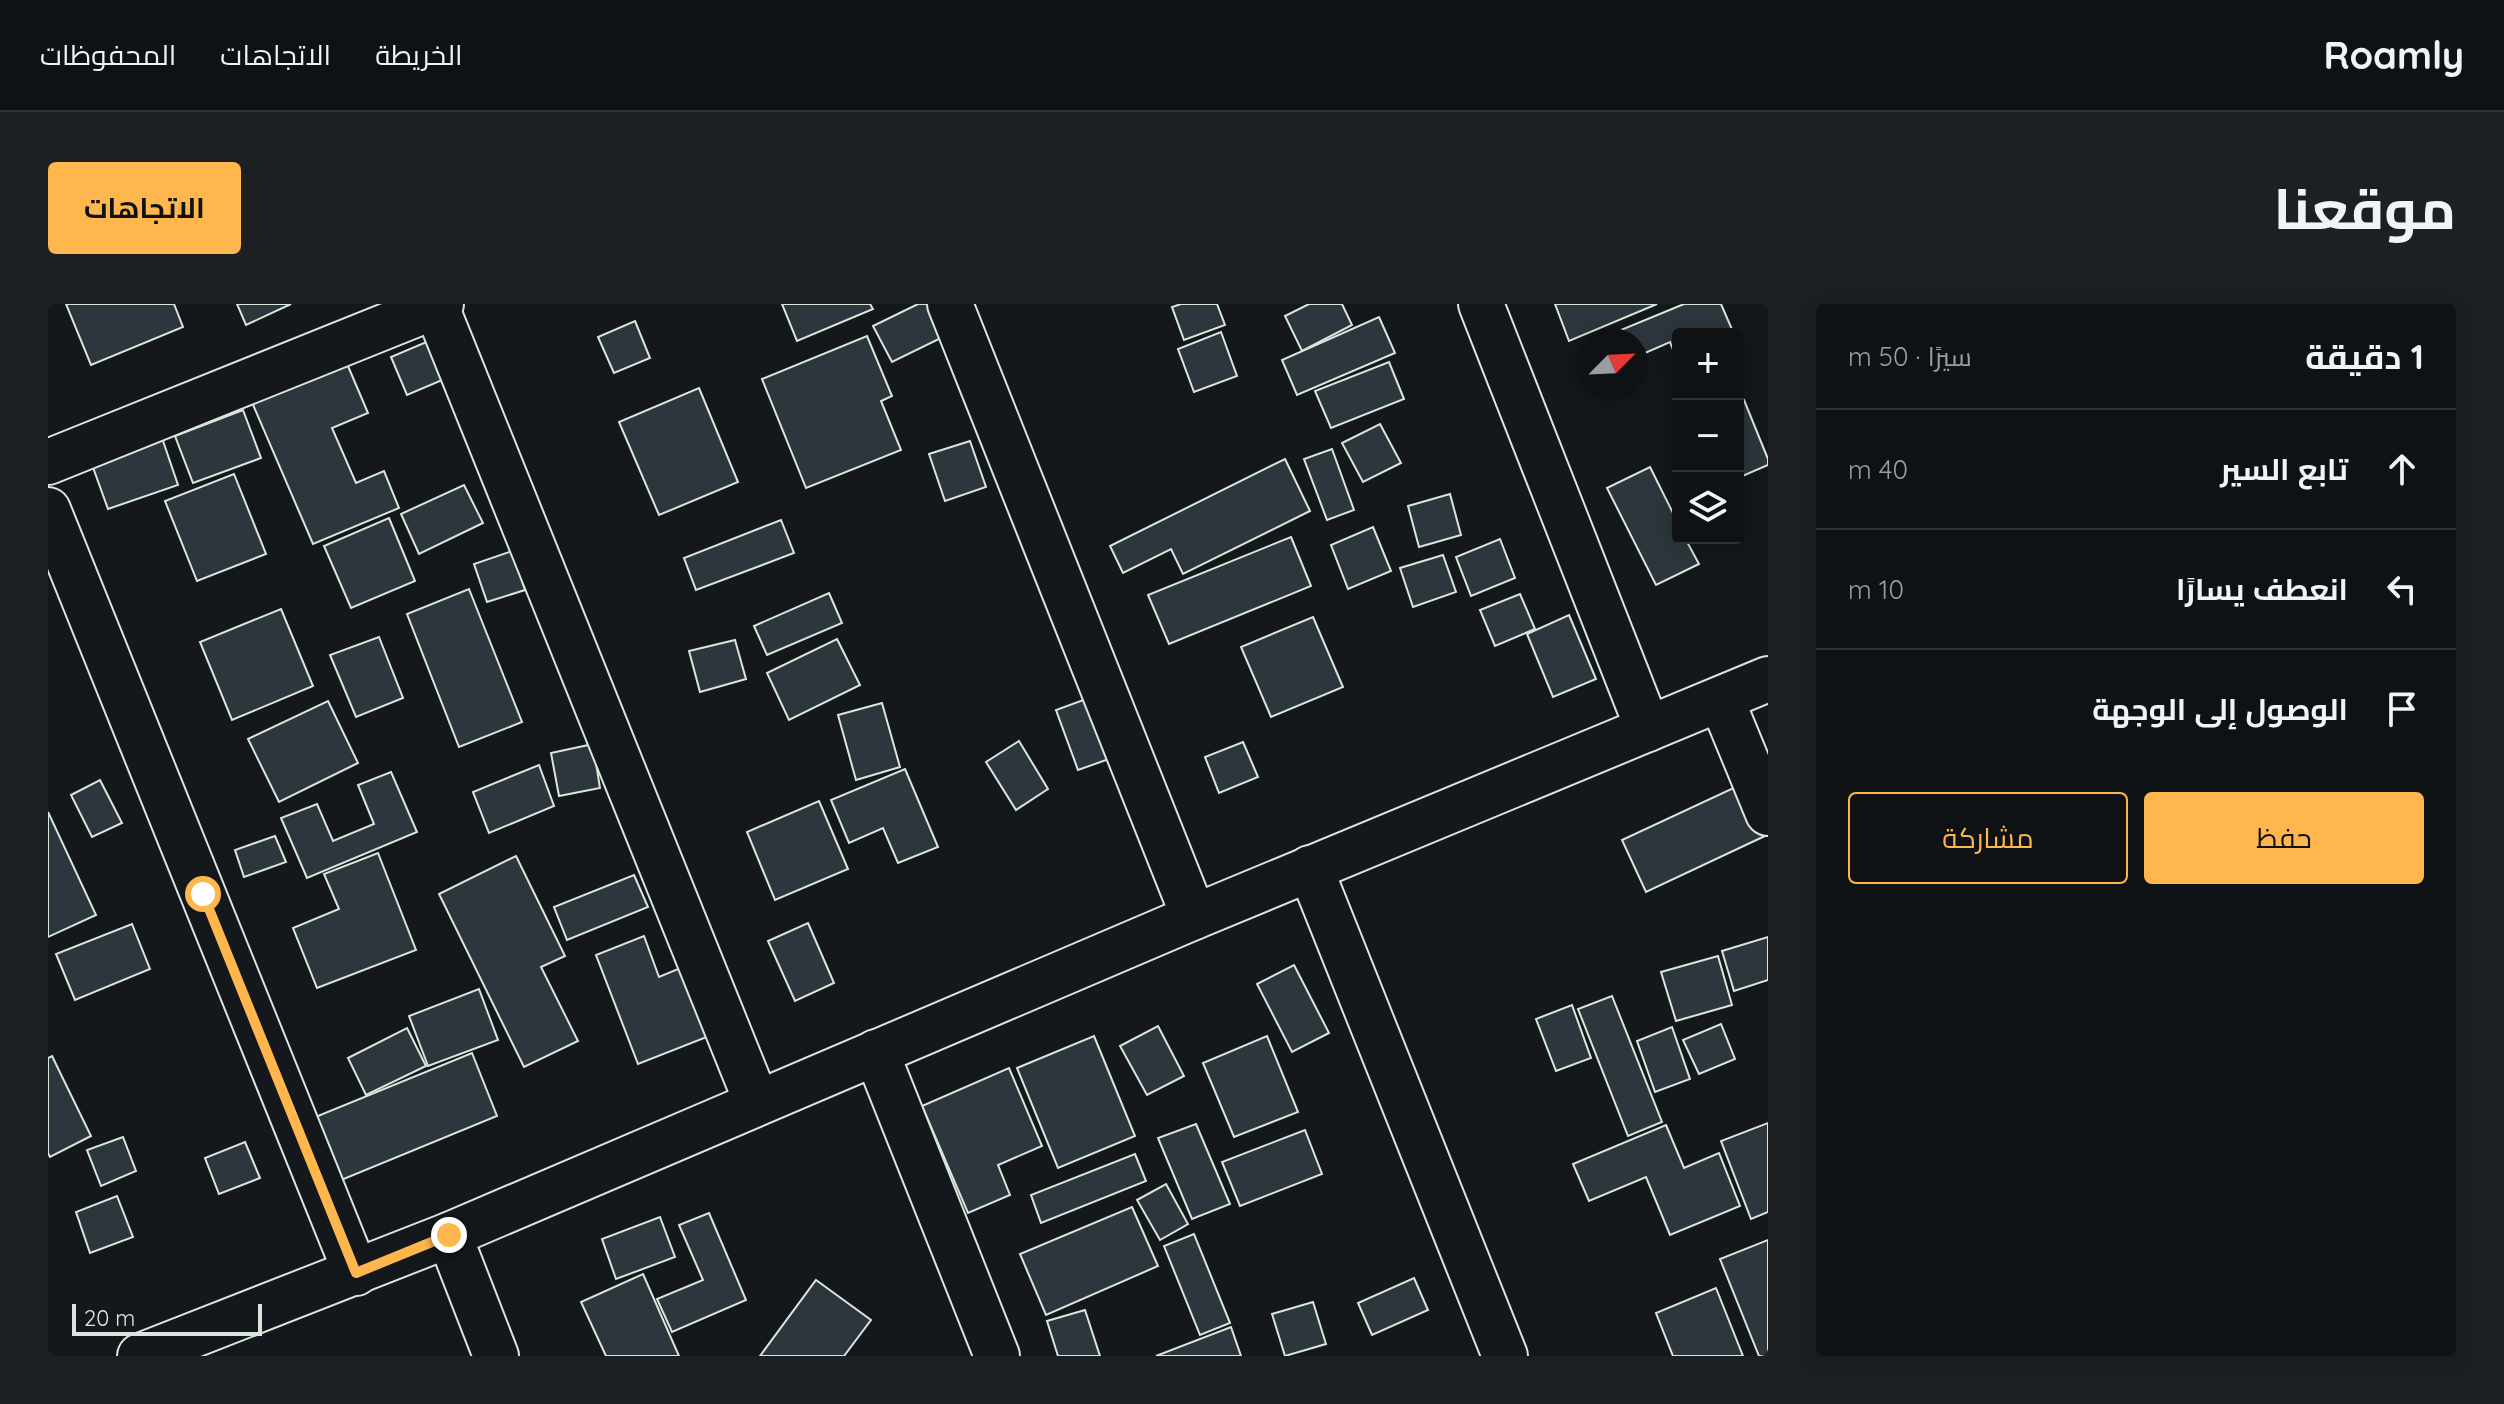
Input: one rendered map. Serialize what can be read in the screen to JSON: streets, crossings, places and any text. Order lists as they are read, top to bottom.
{
  "scale_bar": "20 m",
  "north": "top right",
  "page": {
    "header": "Roamly",
    "nav": ["الخريطة", "الاتجاهات", "المحفوظات"],
    "title": "موقعنا",
    "buttons": [
      "الاتجاهات",
      ["حفظ", "مشاركة"]
    ],
    "heading": ["1 دقيقة", "سيرًا · 50 m"],
    "map_buttons": ["+", "−"],
    "list": [
      ["تابع السير", "40 m"],
      ["انعطف يسارًا", "10 m"],
      "الوصول إلى الوجهة"
    ],
    "scale": "20 m"
  }
}
